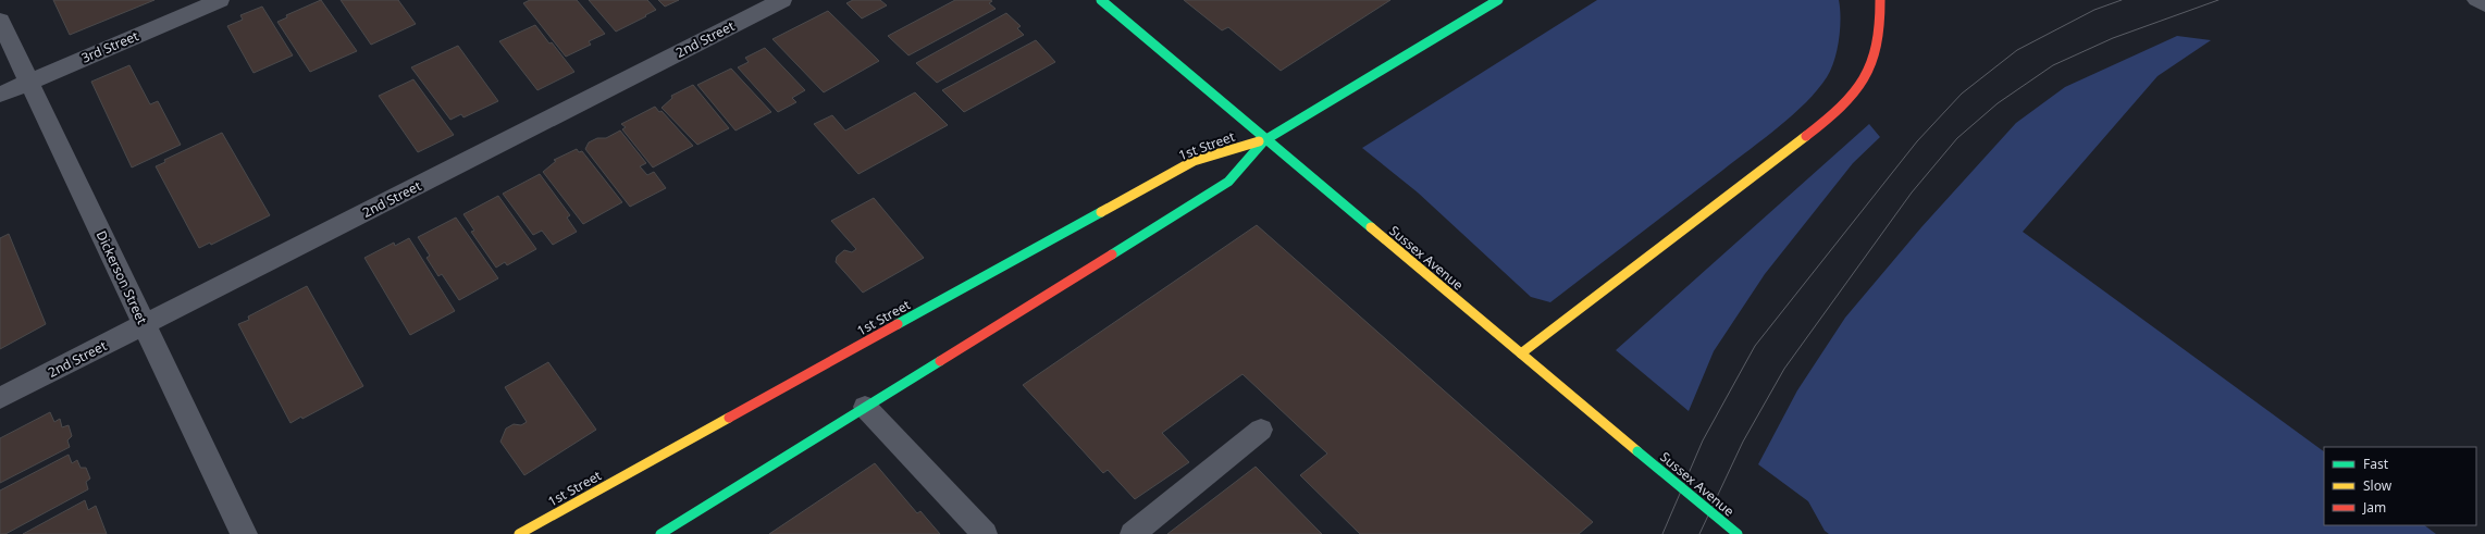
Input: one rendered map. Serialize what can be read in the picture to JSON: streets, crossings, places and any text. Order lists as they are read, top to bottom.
{
  "streets": {
    "main road": ["1st Street", "Sussex Avenue"],
    "street": ["2nd Street", "3rd Street", "Dickerson Street"]
  },
  "crossings": [
    ["2nd Street", "Dickerson Street"],
    ["3rd Street", "Dickerson Street"],
    ["1st Street", "Sussex Avenue"]
  ],
  "legend": ["Fast", "Slow", "Jam"]
}
